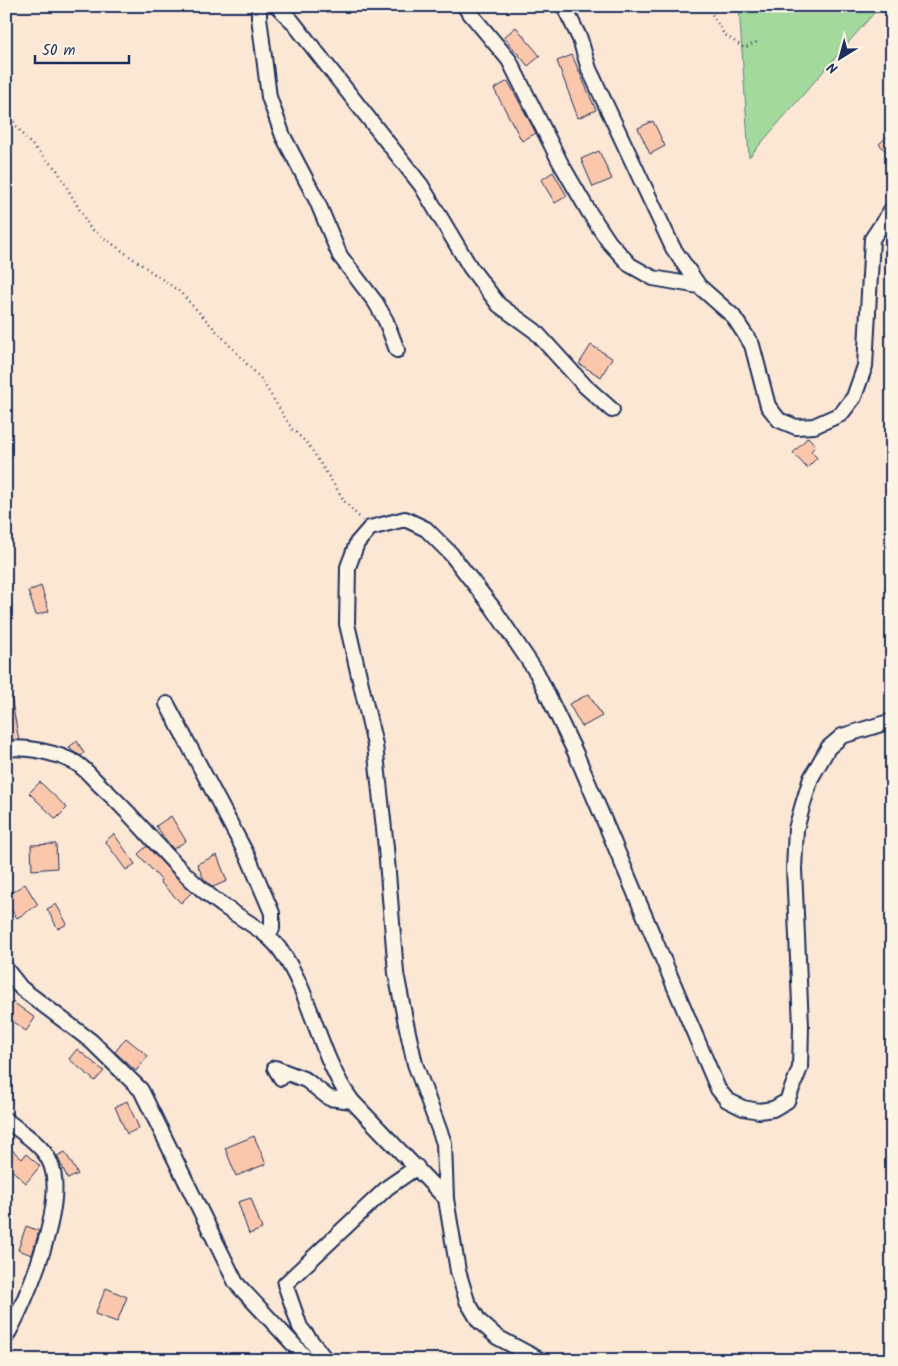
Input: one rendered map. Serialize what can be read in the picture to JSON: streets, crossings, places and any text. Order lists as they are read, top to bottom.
{
  "scale_bar": "50 m",
  "north": "bottom left"
}
